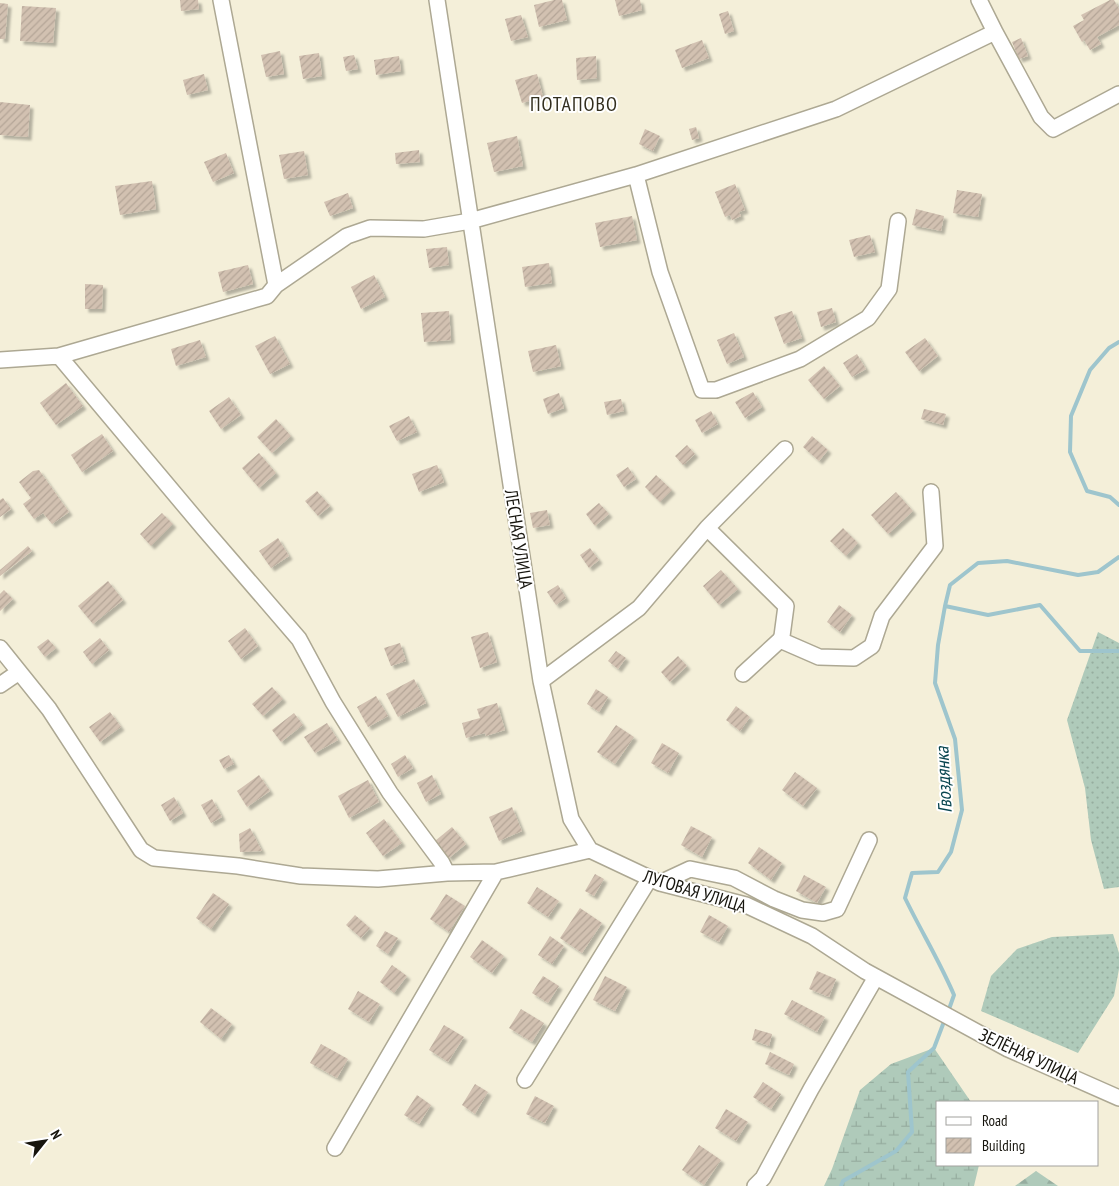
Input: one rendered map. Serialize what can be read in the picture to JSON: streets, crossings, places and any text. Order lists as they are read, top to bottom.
{
  "streets": {
    "street": ["ЛЕСНАЯ УЛИЦА", "ЛУГОВАЯ УЛИЦА", "ЗЕЛЁНАЯ УЛИЦА"]
  },
  "crossings": [
    ["ЛЕСНАЯ УЛИЦА", "ЛУГОВАЯ УЛИЦА"],
    ["ЛУГОВАЯ УЛИЦА", "ЗЕЛЁНАЯ УЛИЦА"]
  ],
  "districts": ["ПОТАПОВО"],
  "water": ["Гвоздянка"],
  "legend": ["Road", "Building"],
  "north": "top right"
}
